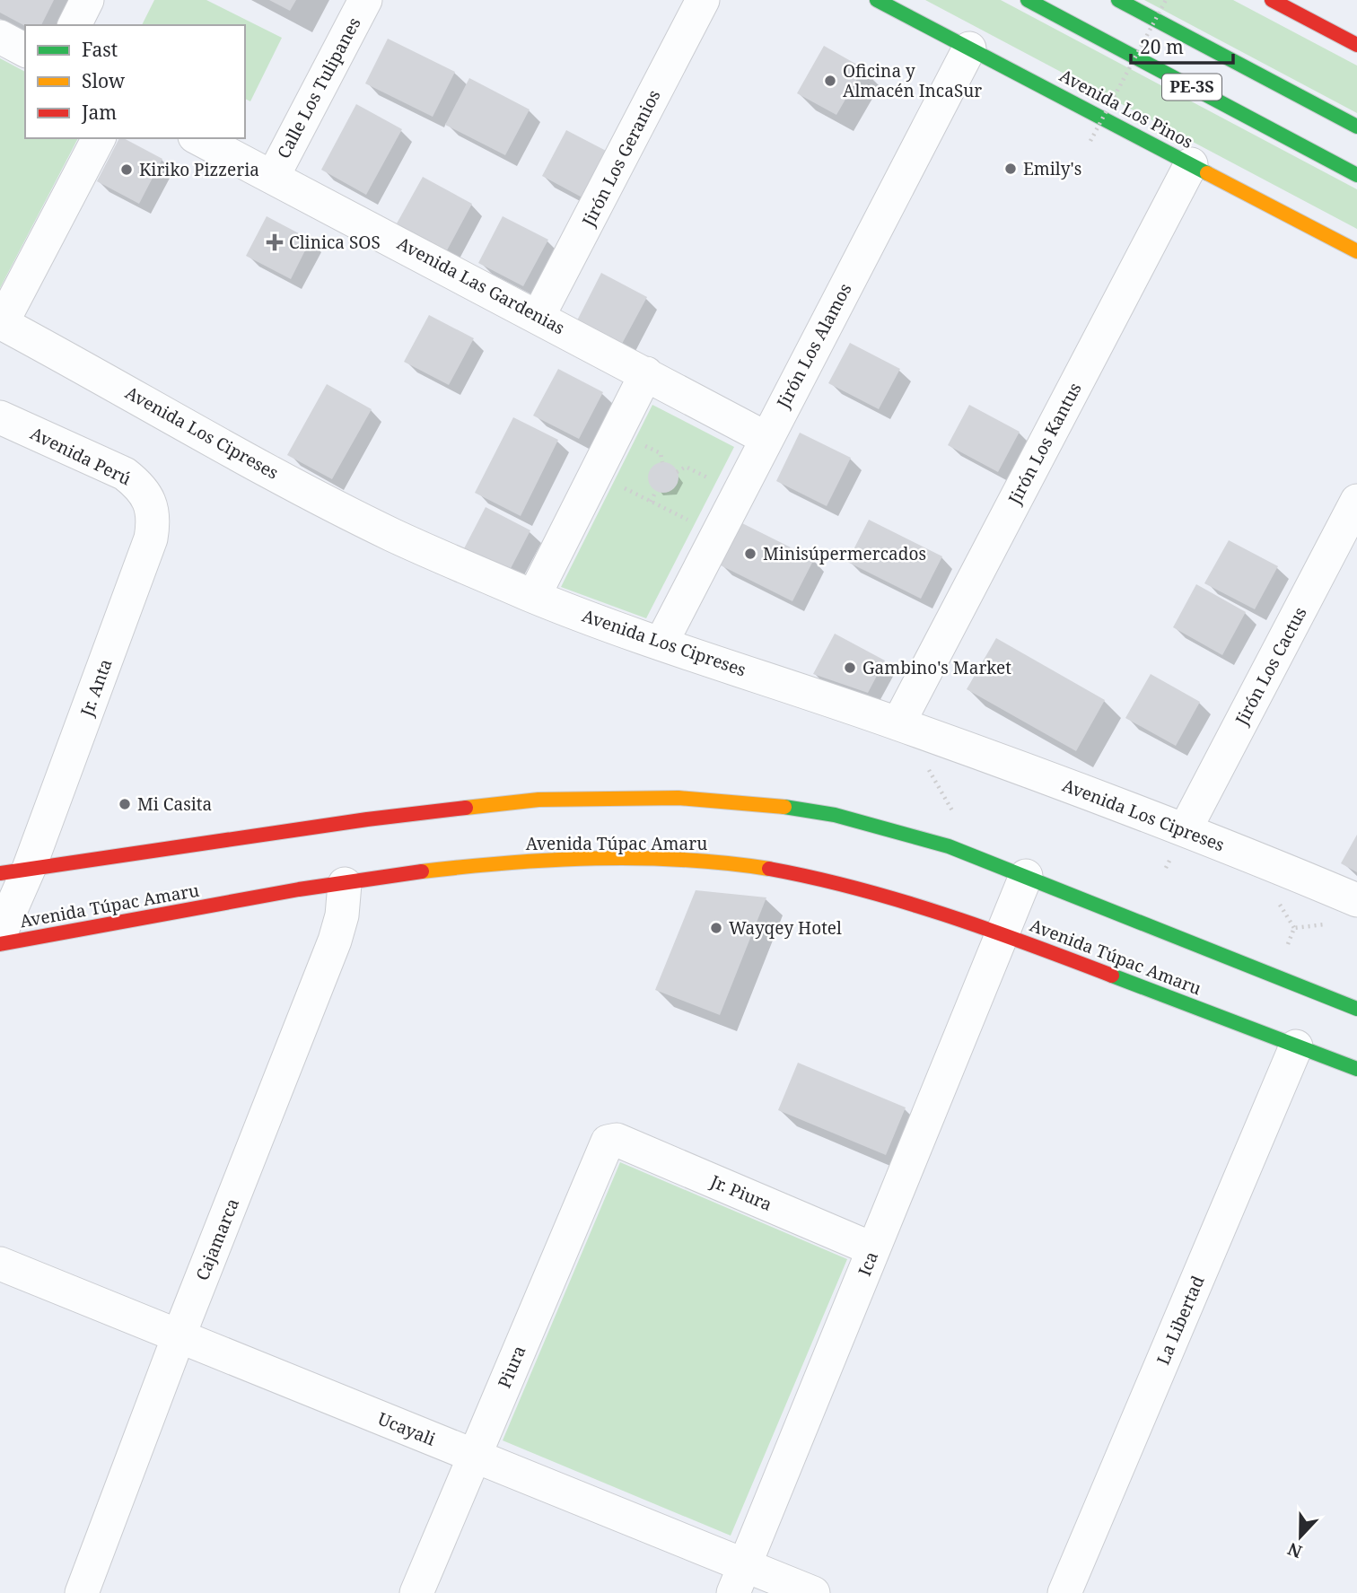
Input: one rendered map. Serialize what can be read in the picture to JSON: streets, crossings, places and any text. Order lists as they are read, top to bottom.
{
  "streets": {
    "main road": ["PE-3S", "Avenida Los Pinos", "Avenida Túpac Amaru"],
    "street": [
      "Calle Los Tulipanes",
      "Jirón Los Geranios",
      "Avenida Las Gardenias",
      "Jirón Los Alamos",
      "Avenida Los Cipreses",
      "Jirón Los Kantus",
      "Avenida Perú",
      "Jirón Los Cactus",
      "Jr. Anta",
      "Jr. Piura",
      "Cajamarca",
      "Ica",
      "La Libertad",
      "Piura",
      "Ucayali"
    ]
  },
  "crossings": [
    ["Calle Los Tulipanes", "Avenida Las Gardenias"],
    ["Avenida Los Pinos", "Jirón Los Alamos"],
    ["Avenida Los Pinos", "Jirón Los Kantus"],
    ["Jirón Los Geranios", "Avenida Las Gardenias"],
    ["Avenida Las Gardenias", "Jirón Los Alamos"],
    ["Jirón Los Alamos", "Avenida Los Cipreses"],
    ["Avenida Los Cipreses", "Jirón Los Kantus"],
    ["Avenida Los Cipreses", "Jirón Los Cactus"],
    ["Avenida Perú", "Jr. Anta"],
    ["Avenida Túpac Amaru", "Cajamarca"],
    ["Avenida Túpac Amaru", "Ica"],
    ["Avenida Túpac Amaru", "La Libertad"],
    ["Jr. Piura", "Ica"],
    ["Jr. Piura", "Piura"],
    ["Cajamarca", "Ucayali"],
    ["Ica", "Ucayali"],
    ["Piura", "Ucayali"]
  ],
  "places": {
    "other": [
      "Oficina y Almacén IncaSur",
      "Emily's",
      "Kiriko Pizzeria",
      "Minisúpermercados",
      "Gambino's Market",
      "Mi Casita",
      "Wayqey Hotel"
    ],
    "health": ["Clinica SOS"]
  },
  "legend": ["Fast", "Slow", "Jam"],
  "scale_bar": "20 m",
  "north": "bottom"
}
